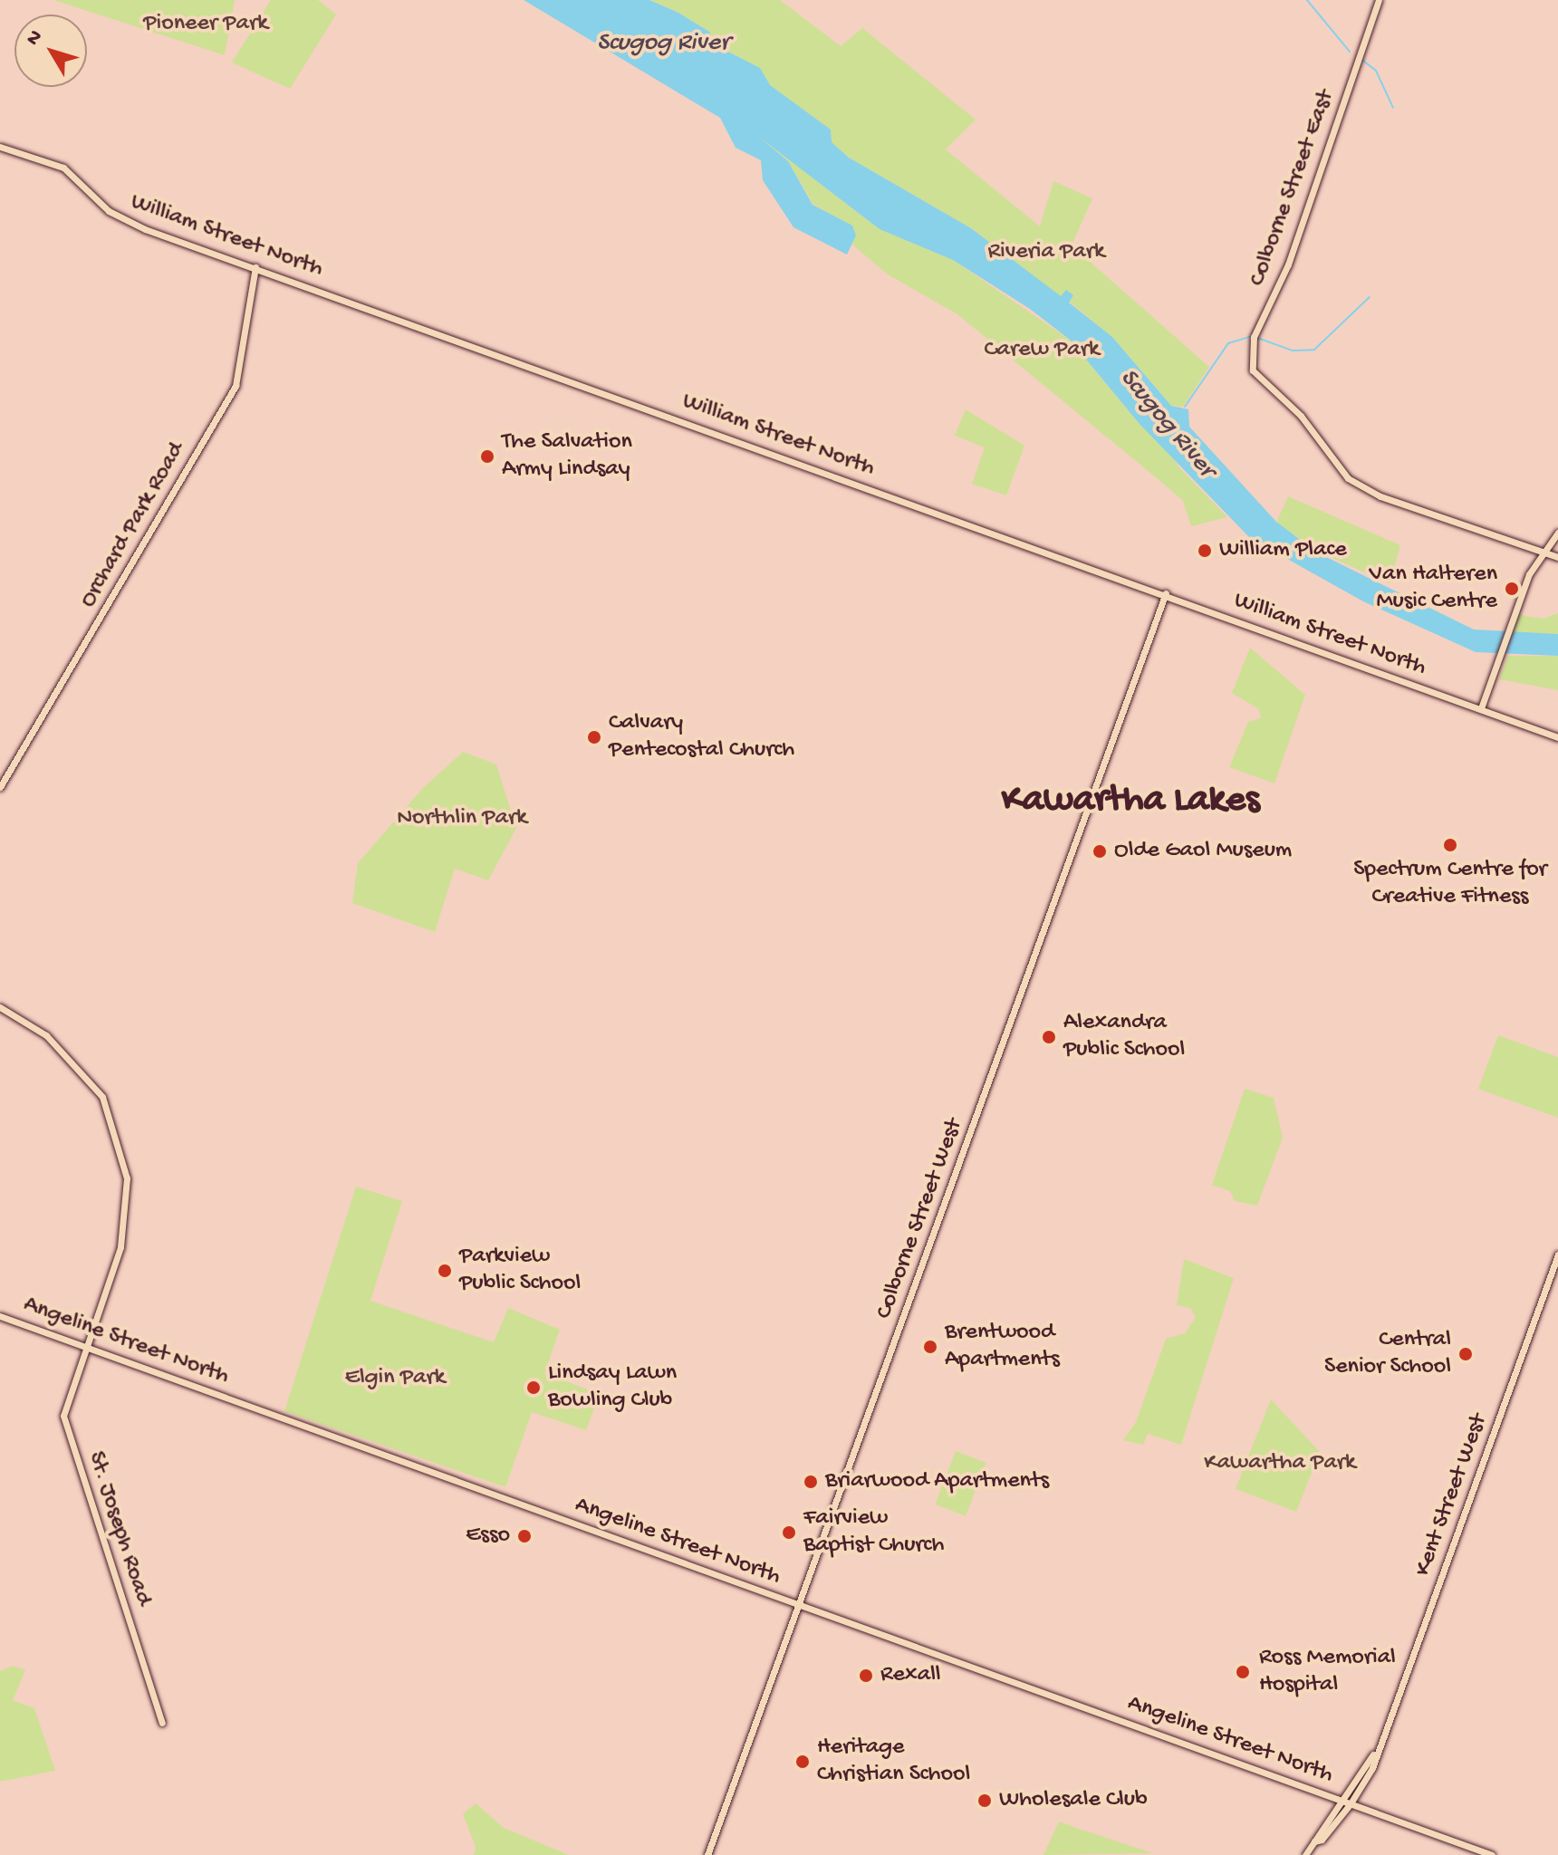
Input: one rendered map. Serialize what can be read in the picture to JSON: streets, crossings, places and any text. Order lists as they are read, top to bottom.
{
  "streets": {
    "main road": [
      "Colborne Street East",
      "William Street North",
      "Orchard Park Road",
      "Colborne Street West",
      "Angeline Street North",
      "Kent Street West",
      "St. Joseph Road"
    ]
  },
  "crossings": [
    ["William Street North", "Orchard Park Road"],
    ["William Street North", "Colborne Street West"],
    ["Colborne Street West", "Angeline Street North"],
    ["Angeline Street North", "Kent Street West"],
    ["Angeline Street North", "St. Joseph Road"]
  ],
  "districts": ["Kawartha Lakes"],
  "water": ["Scugog River"],
  "parks": [
    "Pioneer Park",
    "Riveria Park",
    "Carew Park",
    "Northlin Park",
    "Elgin Park",
    "Kawartha Park"
  ],
  "places": [
    "The Salvation Army Lindsay",
    "William Place",
    "Van Halteren Music Centre",
    "Calvary Pentecostal Church",
    "Spectrum Centre for Creative Fitness",
    "Olde Gaol Museum",
    "Alexandra Public School",
    "Parkview Public School",
    "Brentwood Apartments",
    "Central Senior School",
    "Lindsay Lawn Bowling Club",
    "Briarwood Apartments",
    "Fairview Baptist Church",
    "Esso",
    "Ross Memorial Hospital",
    "Rexall",
    "Heritage Christian School",
    "Wholesale Club"
  ],
  "north": "top left"
}
